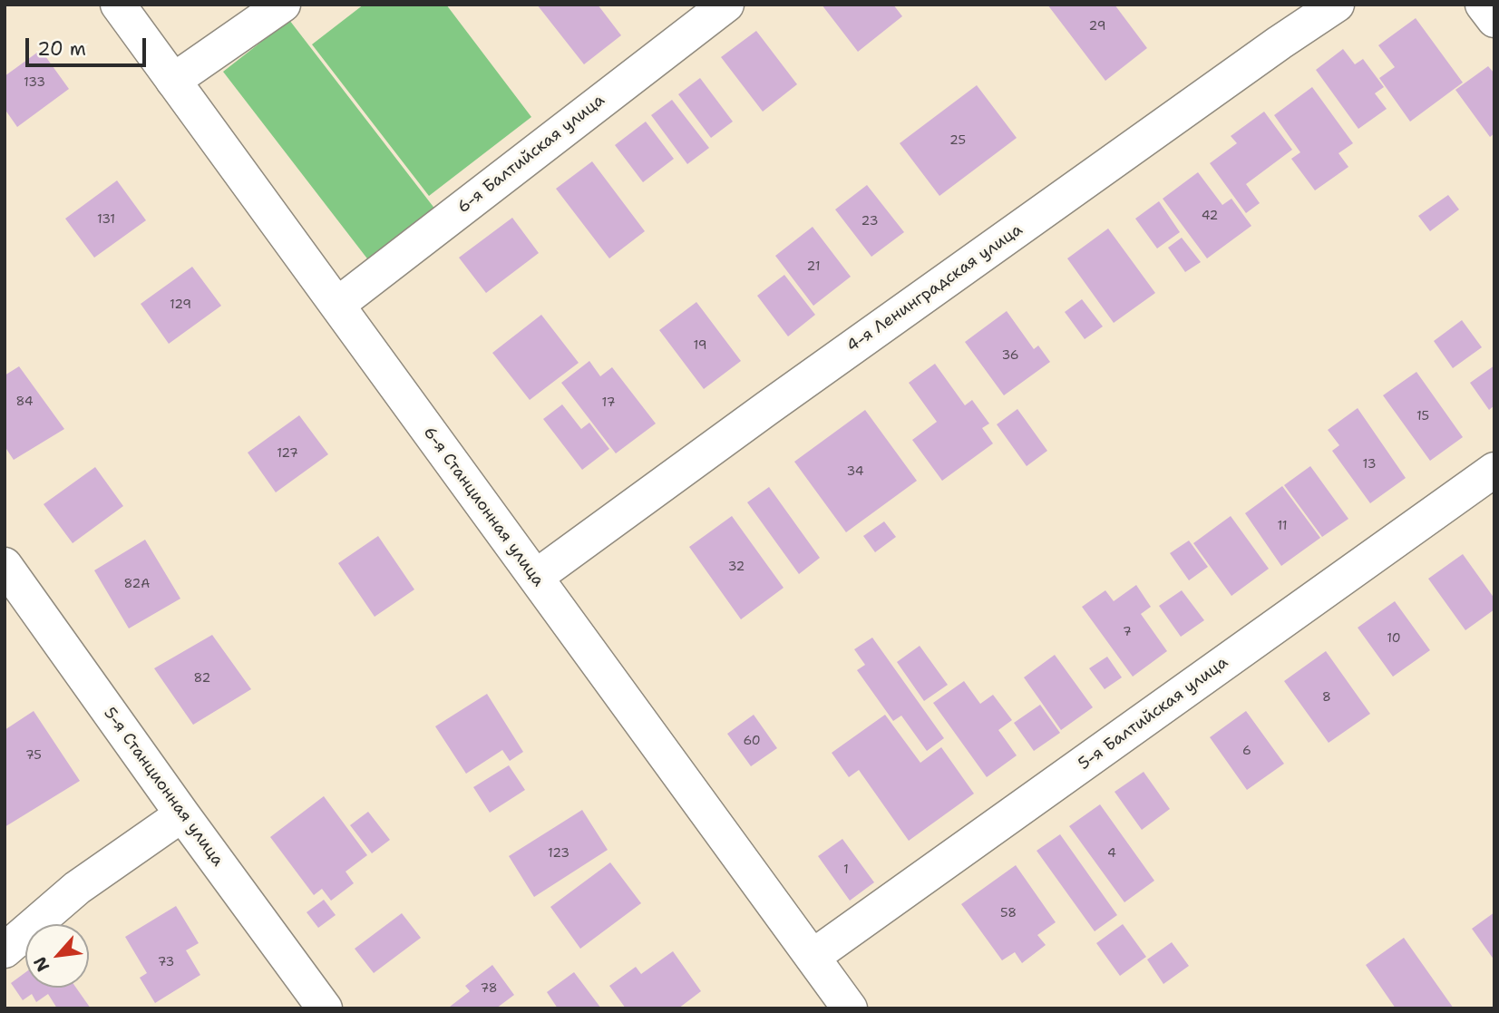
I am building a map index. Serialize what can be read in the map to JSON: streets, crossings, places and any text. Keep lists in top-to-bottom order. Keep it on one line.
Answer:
{"streets":{"street":["6-я Балтийская улица","4-я Ленинградская улица","6-я Станционная улица","5-я Балтийская улица","5-я Станционная улица"]},"crossings":[["6-я Балтийская улица","6-я Станционная улица"],["4-я Ленинградская улица","6-я Станционная улица"],["6-я Станционная улица","5-я Балтийская улица"]],"house_numbers":["29","133","25","42","131","23","21","129","19","36","84","17","15","127","13","34","11","32","82А","7","10","82","8","60","6","75","123","4","1","58","73","78"],"scale_bar":"20 m","north":"bottom left"}
